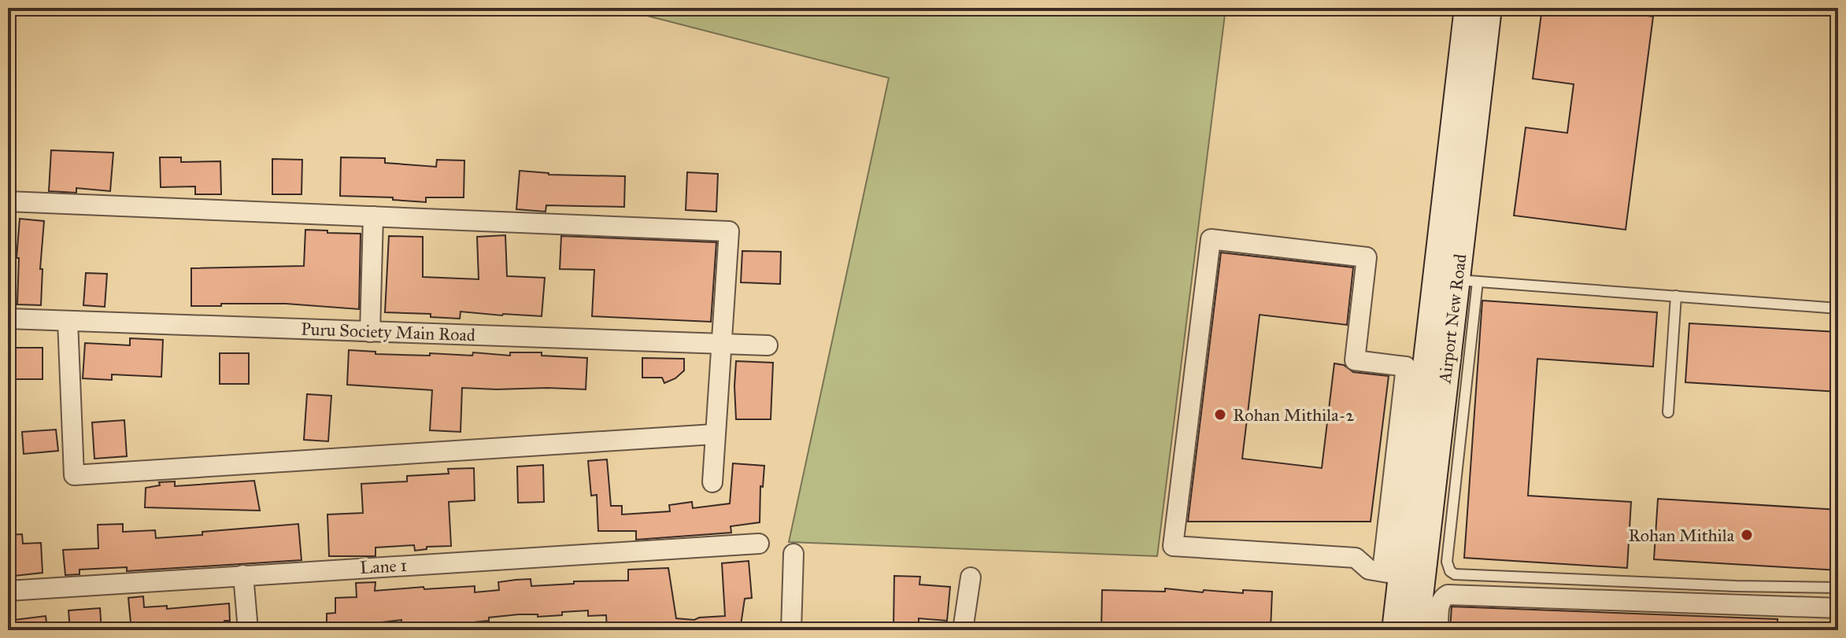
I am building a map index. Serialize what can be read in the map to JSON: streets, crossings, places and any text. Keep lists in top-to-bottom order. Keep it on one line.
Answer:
{"streets":{"main road":["Airport New Road"],"street":["Puru Society Main Road","Lane 1"]},"places":["Rohan Mithila-2","Rohan Mithila"]}
